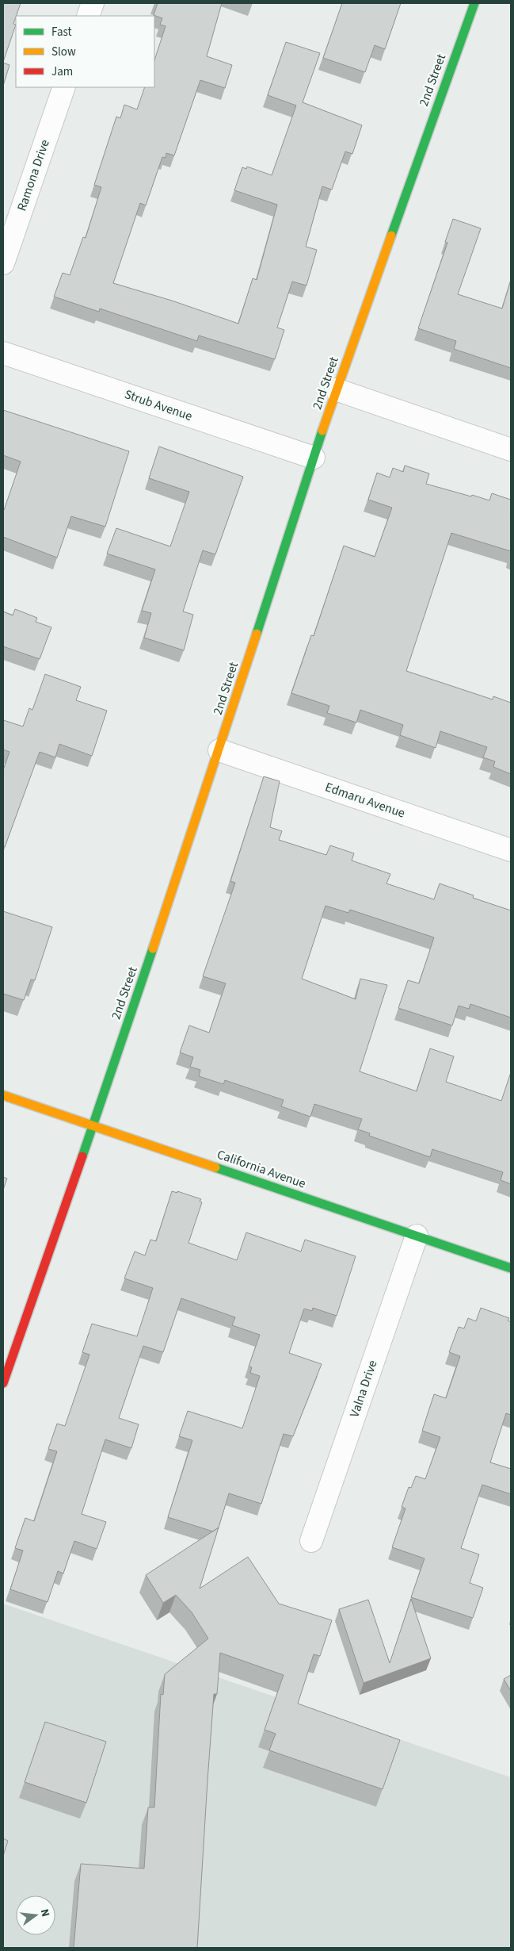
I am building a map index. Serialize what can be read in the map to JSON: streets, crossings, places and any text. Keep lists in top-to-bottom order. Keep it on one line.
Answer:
{"streets":{"street":["2nd Street","Ramona Drive","Strub Avenue","Edmaru Avenue","California Avenue","Valna Drive"]},"crossings":[["2nd Street","Strub Avenue"],["2nd Street","Edmaru Avenue"],["2nd Street","California Avenue"],["California Avenue","Valna Drive"]],"legend":["Fast","Slow","Jam"],"north":"right"}
